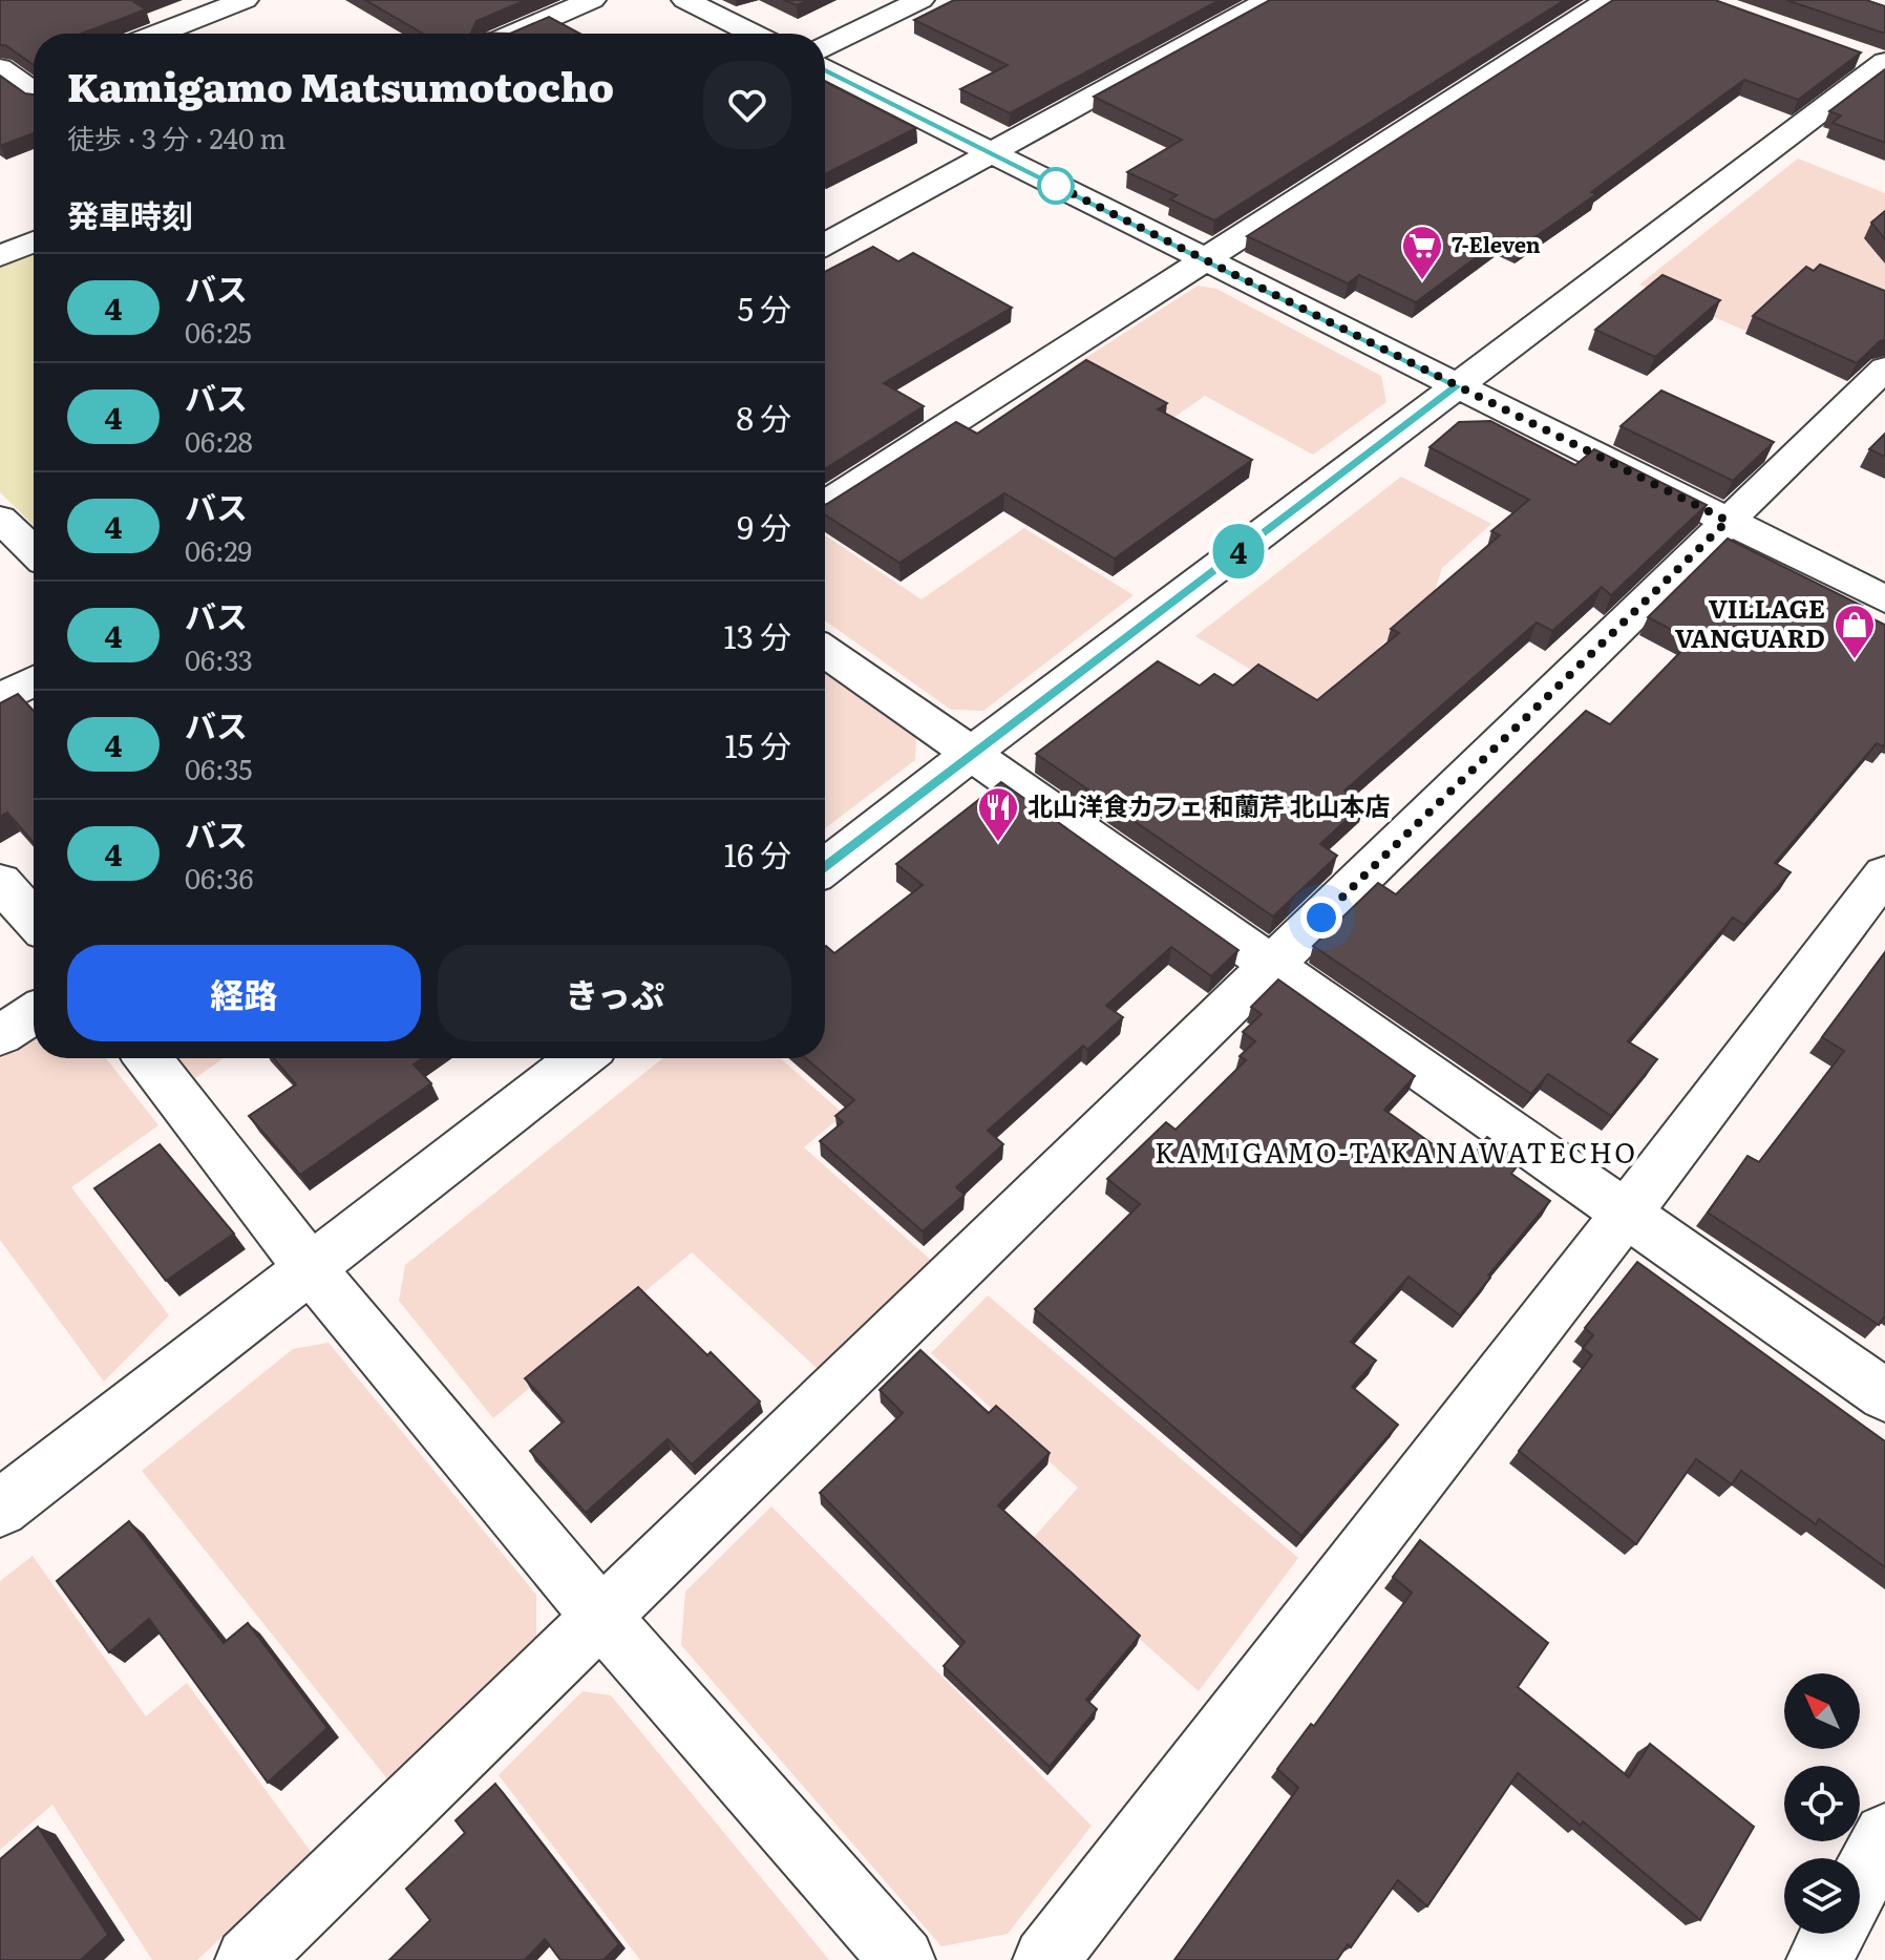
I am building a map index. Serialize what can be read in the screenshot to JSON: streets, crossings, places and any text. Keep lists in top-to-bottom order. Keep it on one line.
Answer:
{"districts":["KAMIGAMO-TAKANAWATECHO"],"places":{"supermarket":["7-Eleven"],"shop":["VILLAGE VANGUARD"],"restaurant":["北山洋食カフェ 和蘭芹 北山本店"]},"lines":["bus line 4"],"north":"top left","page":{"on_map":"4","heading":[["Kamigamo Matsumotocho","徒歩 · 3 分 · 240 m"],"発車時刻"],"list":[{"mark":"4","name":"バス","note":"06:25","value":"5 分"},{"mark":"4","name":"バス","note":"06:28","value":"8 分"},{"mark":"4","name":"バス","note":"06:29","value":"9 分"},{"mark":"4","name":"バス","note":"06:33","value":"13 分"},{"mark":"4","name":"バス","note":"06:35","value":"15 分"},{"mark":"4","name":"バス","note":"06:36","value":"16 分"}],"buttons":["経路","きっぷ"]}}
